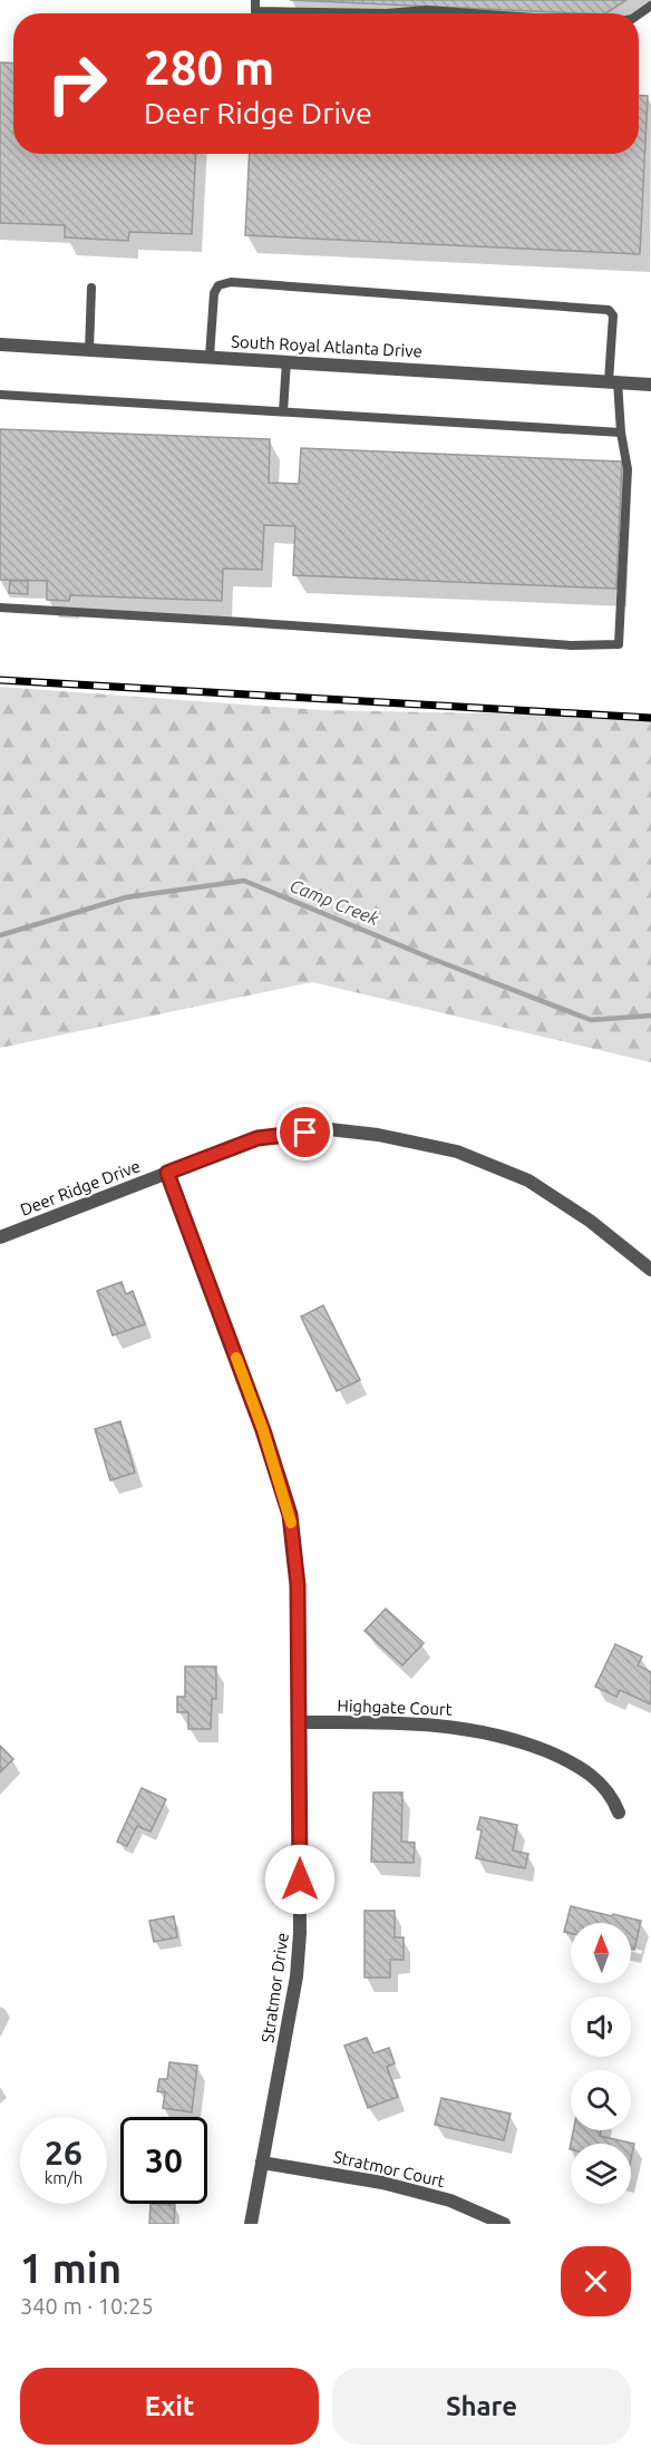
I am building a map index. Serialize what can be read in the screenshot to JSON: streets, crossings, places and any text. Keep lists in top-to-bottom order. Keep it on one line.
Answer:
{"streets":{"street":["South Royal Atlanta Drive","Deer Ridge Drive","Highgate Court","Stratmor Drive","Stratmor Court"]},"crossings":[["Deer Ridge Drive","Stratmor Drive"],["Highgate Court","Stratmor Drive"],["Stratmor Drive","Stratmor Court"]],"water":["Camp Creek"],"north":"top","page":{"turn":["280 m","Deer Ridge Drive"],"speed":"26 km/h","limit":"30","heading":["1 min","340 m · 10:25"],"buttons":["Exit","Share"]}}
